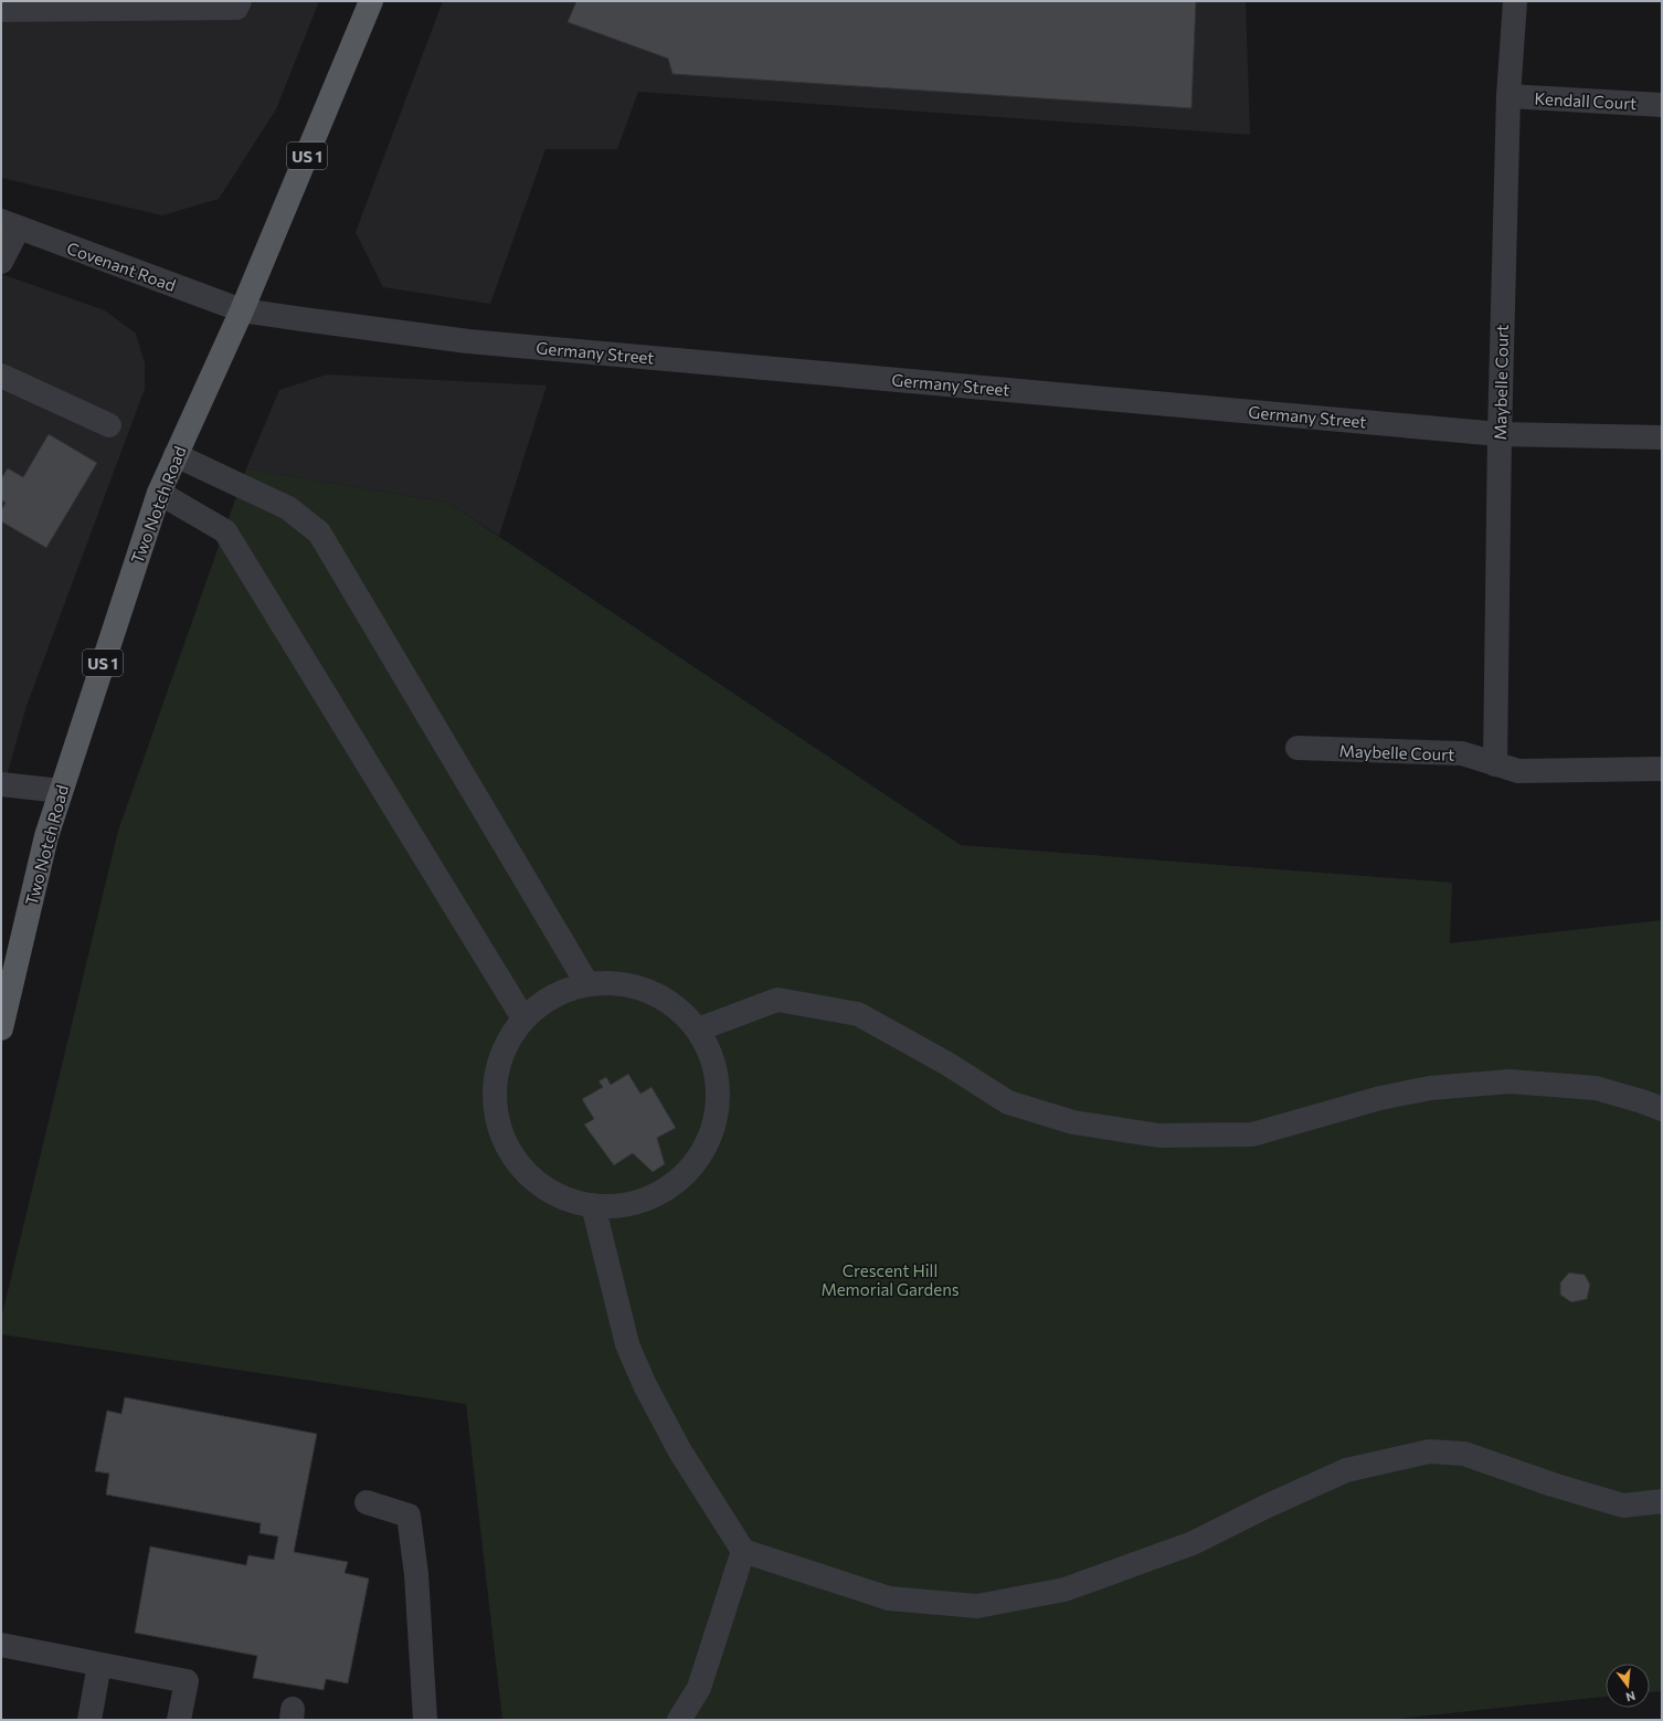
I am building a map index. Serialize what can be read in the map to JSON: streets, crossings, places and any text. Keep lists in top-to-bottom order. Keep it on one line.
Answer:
{"streets":{"main road":["US 1","Two Notch Road"],"street":["Kendall Court","Covenant Road","Germany Street","Maybelle Court"]},"crossings":[["Kendall Court","Maybelle Court"],["Covenant Road","Germany Street"],["Covenant Road","Two Notch Road"],["Germany Street","Maybelle Court"],["Germany Street","Two Notch Road"]],"parks":["Crescent Hill Memorial Gardens"],"north":"bottom"}
